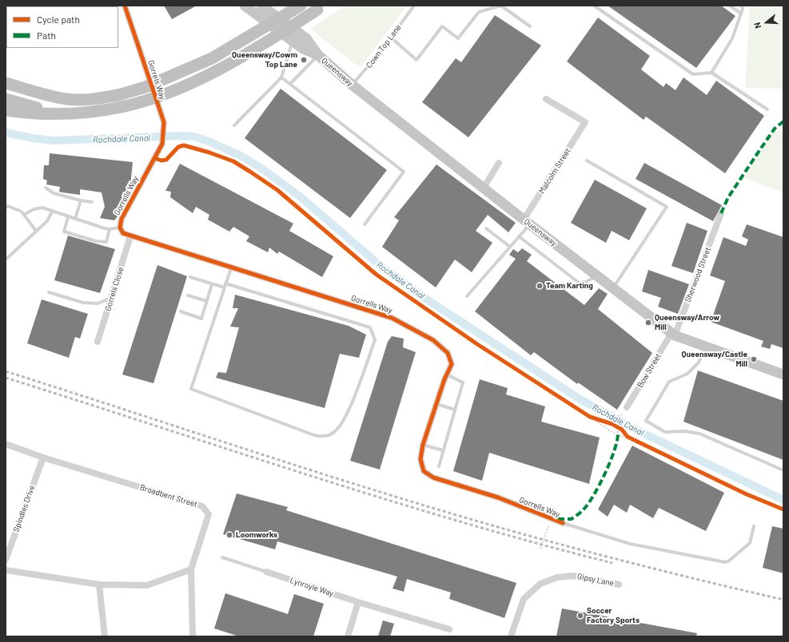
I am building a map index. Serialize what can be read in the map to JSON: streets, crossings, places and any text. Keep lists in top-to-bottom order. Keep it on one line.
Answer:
{"streets":{"main road":["Queensway"],"street":["Gorrels Way","Malcolm Street","Gorrells Way","Sherwood Street","Gorrels Close","Bow Street","Broadbent Street","Spindles Drive","Gipsy Lane","Lynroyle Way"],"lane":["Cown Top Lane"]},"crossings":[["Cown Top Lane","Queensway"],["Queensway","Malcolm Street"],["Queensway","Sherwood Street"],["Queensway","Bow Street"],["Gorrels Way","Gorrells Way"],["Gorrells Way","Gorrels Close"],["Sherwood Street","Bow Street"],["Broadbent Street","Spindles Drive"]],"water":["Rochdale Canal"],"places":["Queensway/Cowm Top Lane","Team Karting","Queensway/Arrow Mill","Queensway/Castle Mill","Loomworks","Soccer Factory Sports"],"legend":["Cycle path","Path"],"north":"left"}
